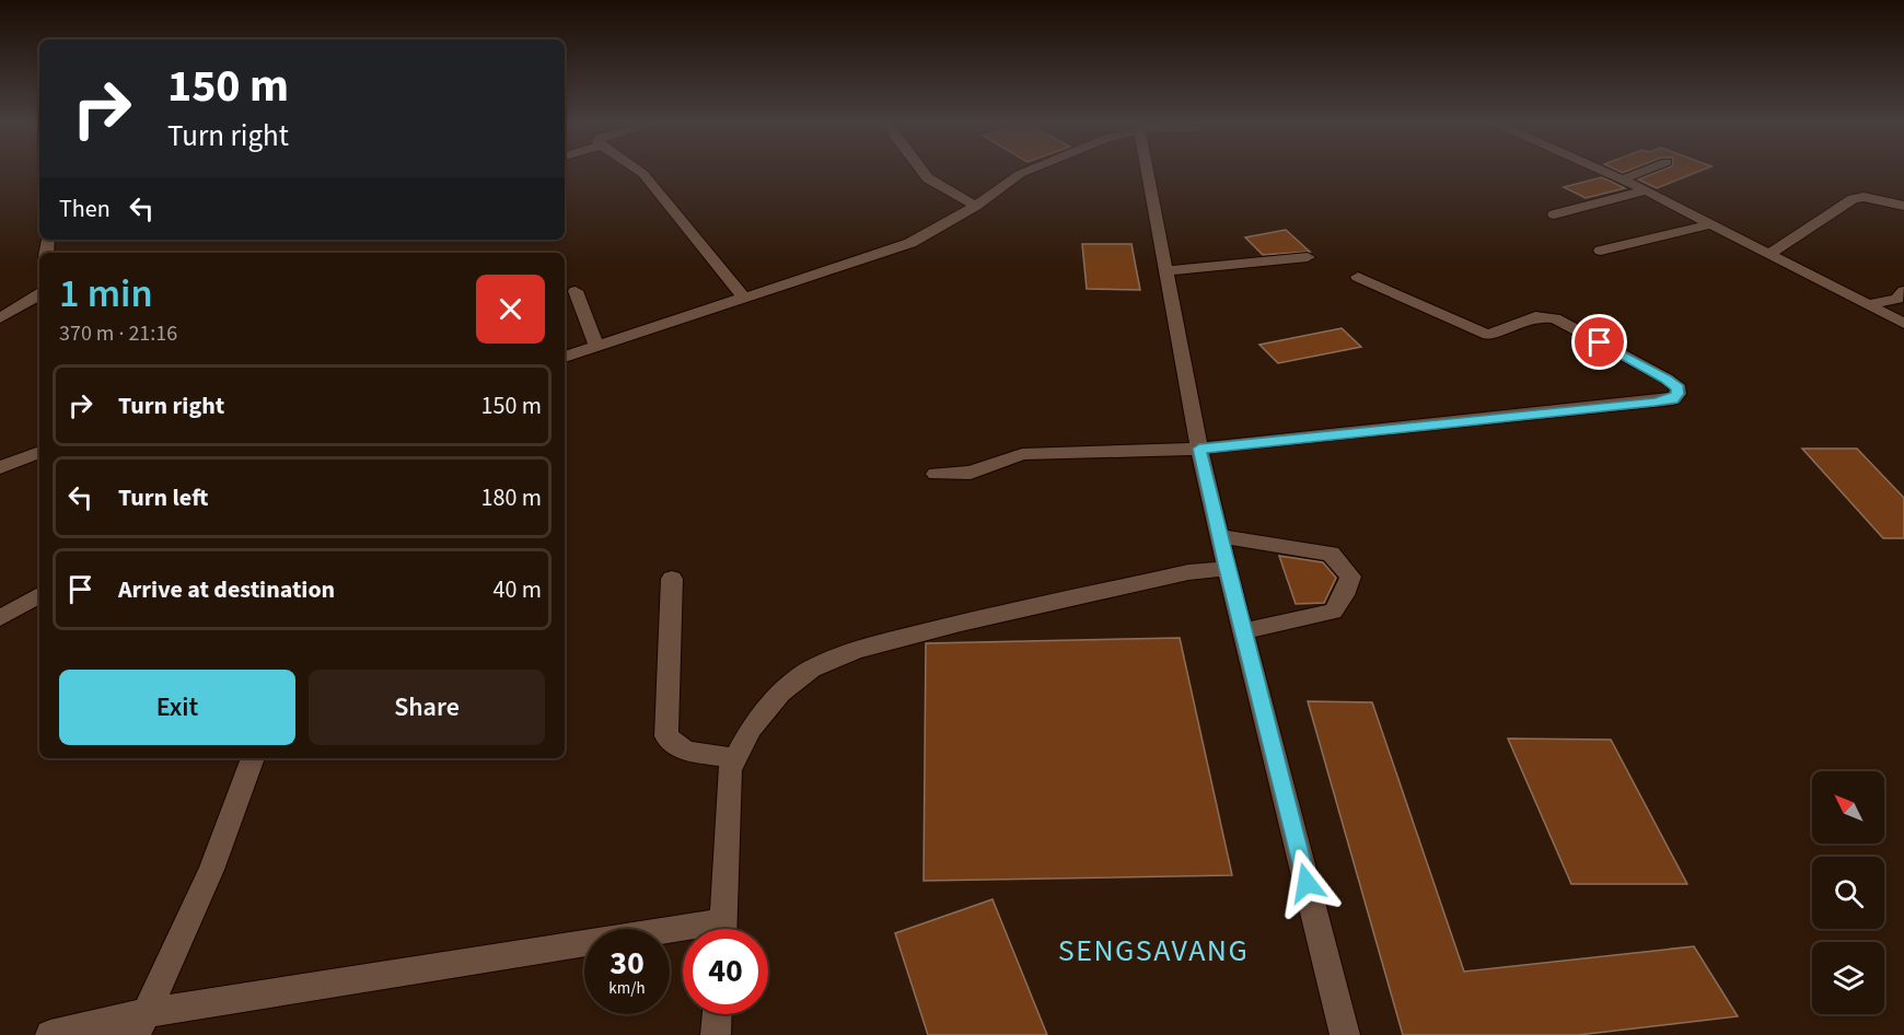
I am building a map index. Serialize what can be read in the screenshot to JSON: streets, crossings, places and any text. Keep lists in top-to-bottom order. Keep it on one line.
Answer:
{"districts":["SENGSAVANG"],"north":"top left","page":{"turn":["150 m","Turn right"],"then":"Then","heading":["1 min","370 m · 21:16"],"list":[{"name":"Turn right","value":"150 m"},{"name":"Turn left","value":"180 m"},{"name":"Arrive at destination","value":"40 m"}],"buttons":["Exit","Share"],"speed":"30 km/h","limit":"40"}}
